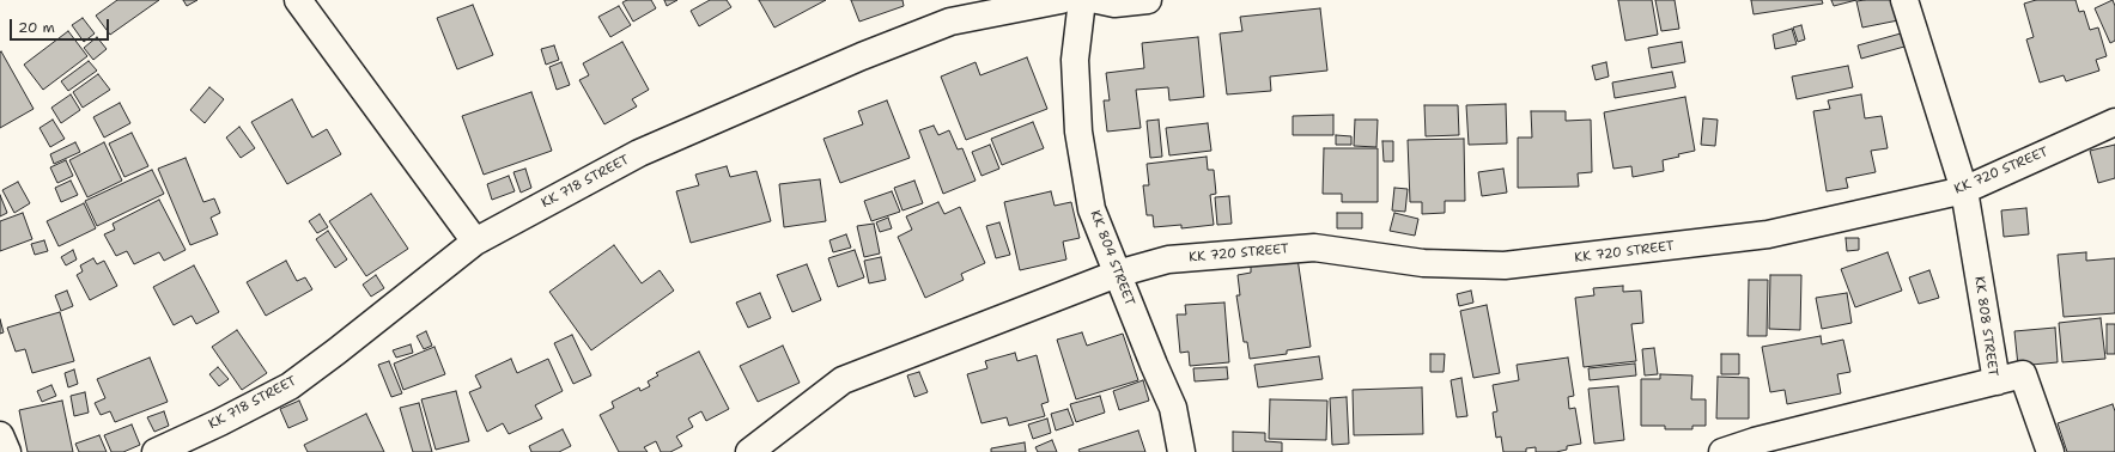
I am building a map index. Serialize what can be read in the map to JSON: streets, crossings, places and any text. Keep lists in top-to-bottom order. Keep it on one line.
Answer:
{"streets":{"street":["KK 720 STREET","KK 718 STREET","KK 804 STREET","KK 808 STREET"]},"crossings":[["KK 720 STREET","KK 804 STREET"],["KK 720 STREET","KK 808 STREET"]],"scale_bar":"20 m"}
